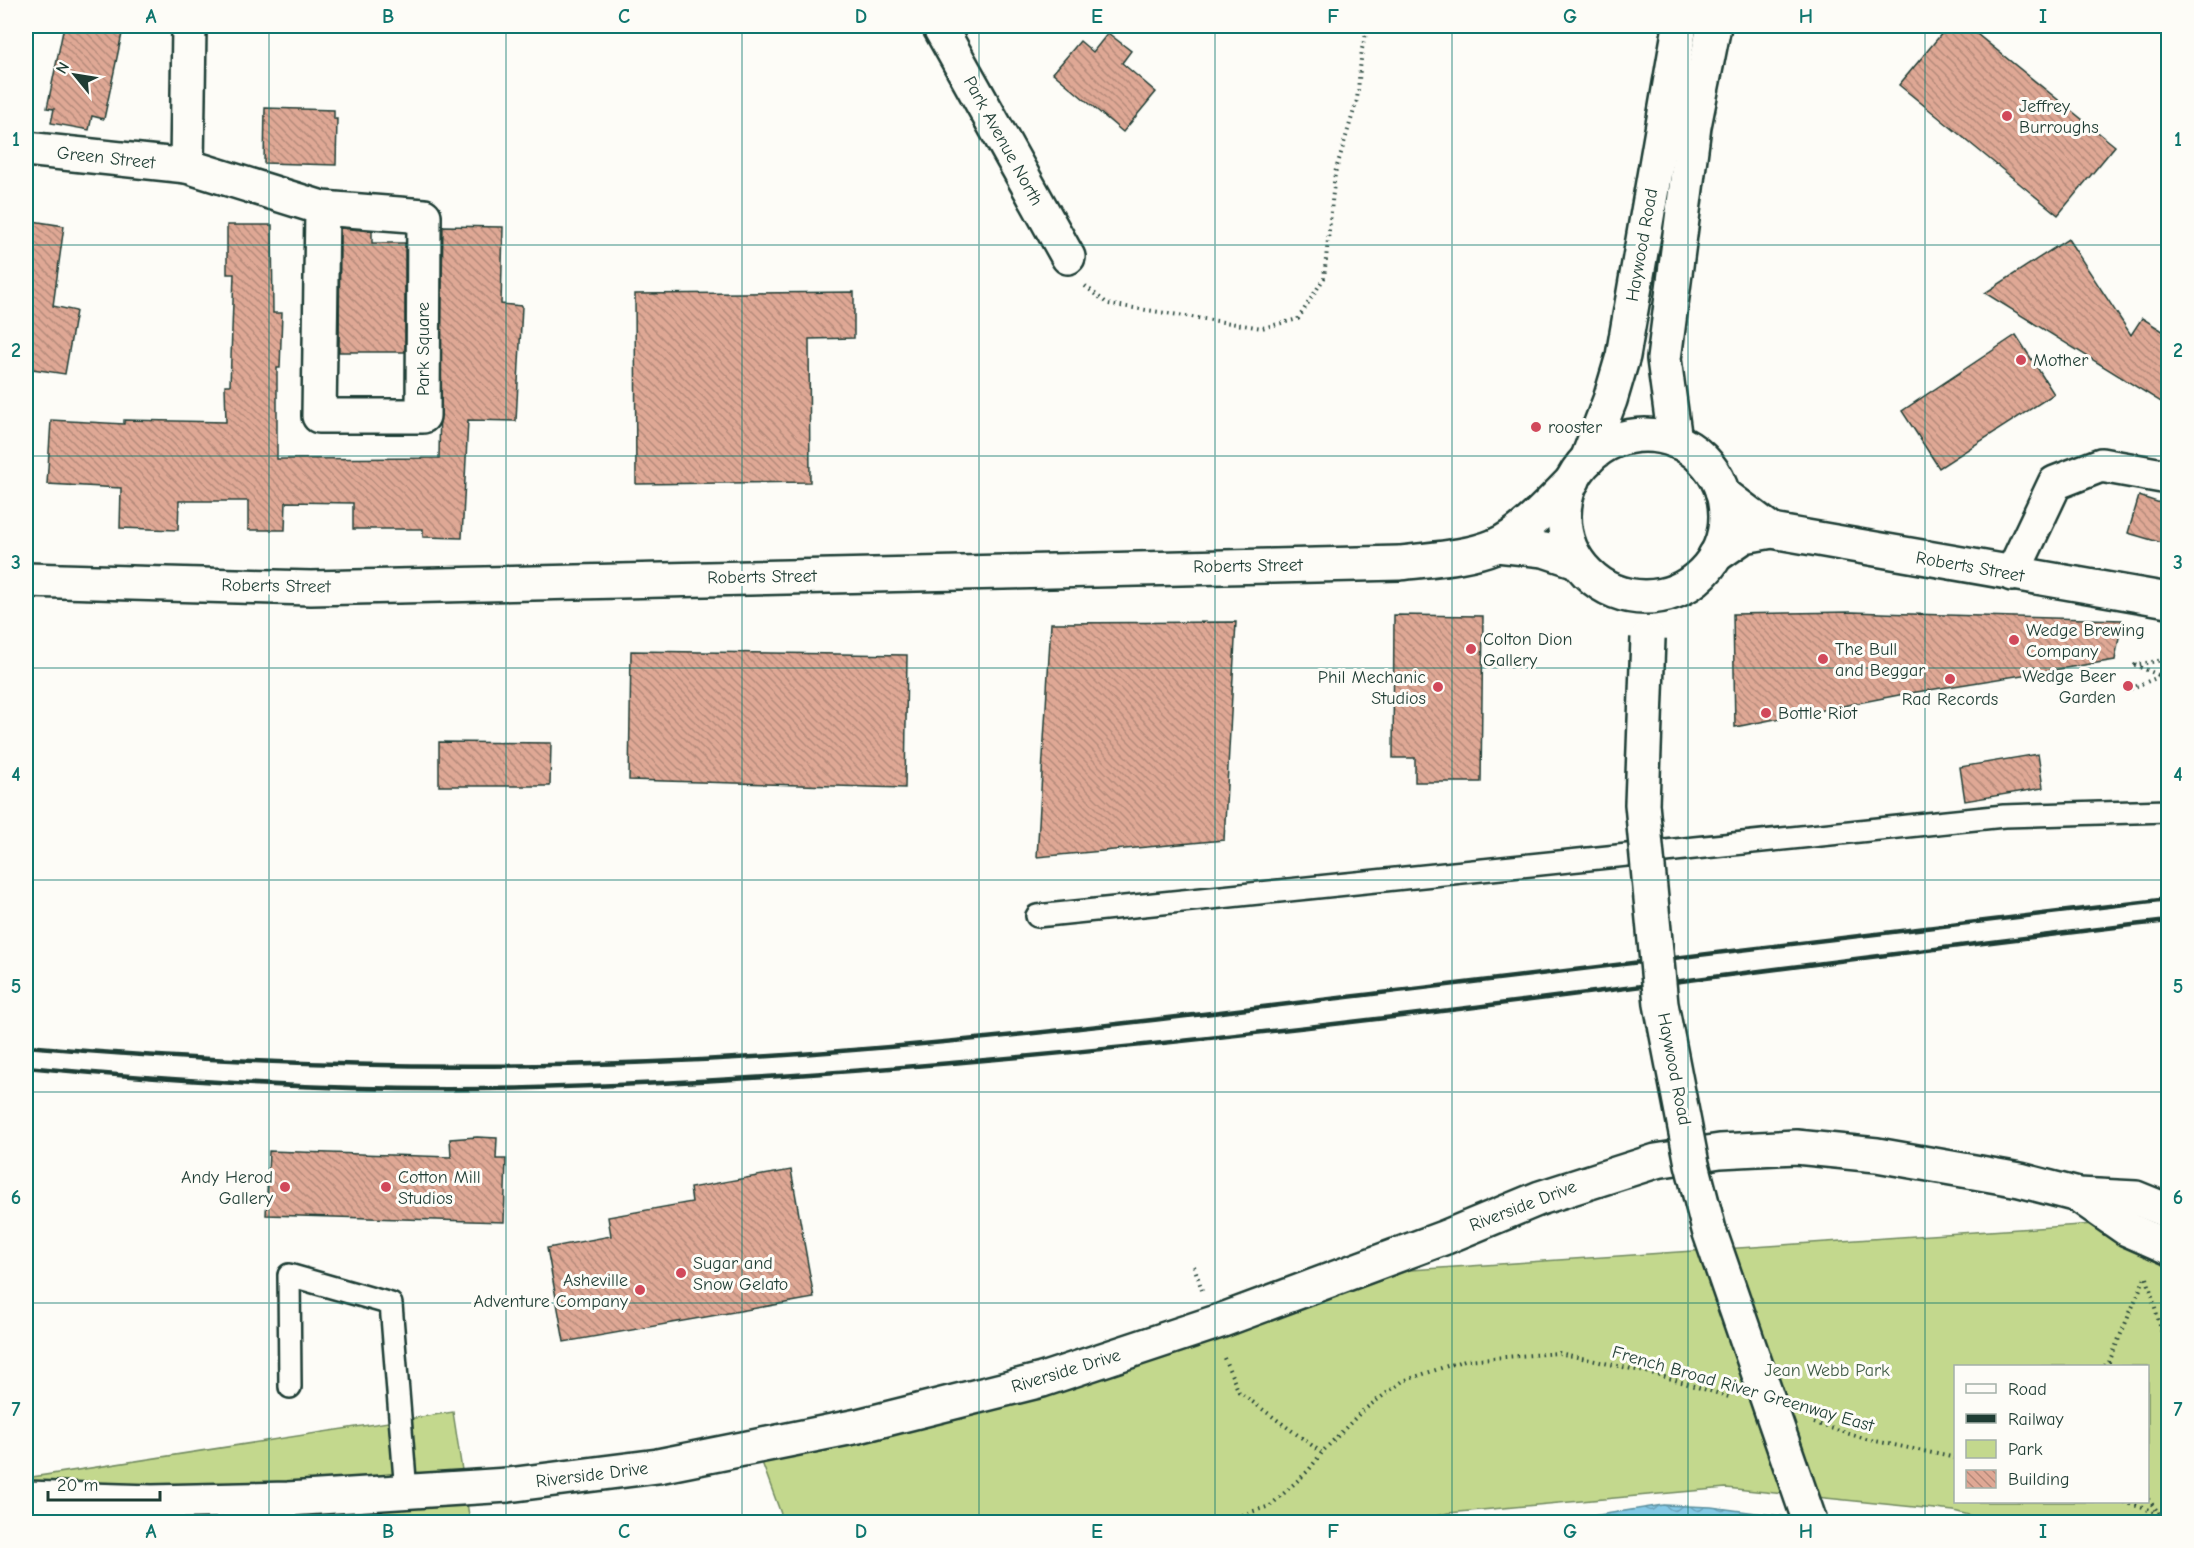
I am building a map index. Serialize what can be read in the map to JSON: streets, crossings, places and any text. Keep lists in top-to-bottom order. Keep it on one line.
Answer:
{"streets":{"main road":["Park Avenue North","Green Street","Haywood Road","Park Square","Roberts Street","Riverside Drive"],"path":["French Broad River Greenway East"]},"crossings":[["Green Street","Park Square"],["Haywood Road","Roberts Street"]],"parks":["Jean Webb Park"],"places":["Jeffrey Burroughs","Mother","rooster","Wedge Brewing Company","Colton Dion Gallery","The Bull and Beggar","Rad Records","Wedge Beer Garden","Phil Mechanic Studios","Bottle Riot","Andy Herod Gallery","Cotton Mill Studios","Sugar and Snow Gelato","Asheville Adventure Company"],"legend":["Road","Railway","Park","Building"],"scale_bar":"20 m","north":"top left","grid":{"columns":["A","B","C","D","E","F","G","H","I"],"rows":["1","2","3","4","5","6","7"]}}
